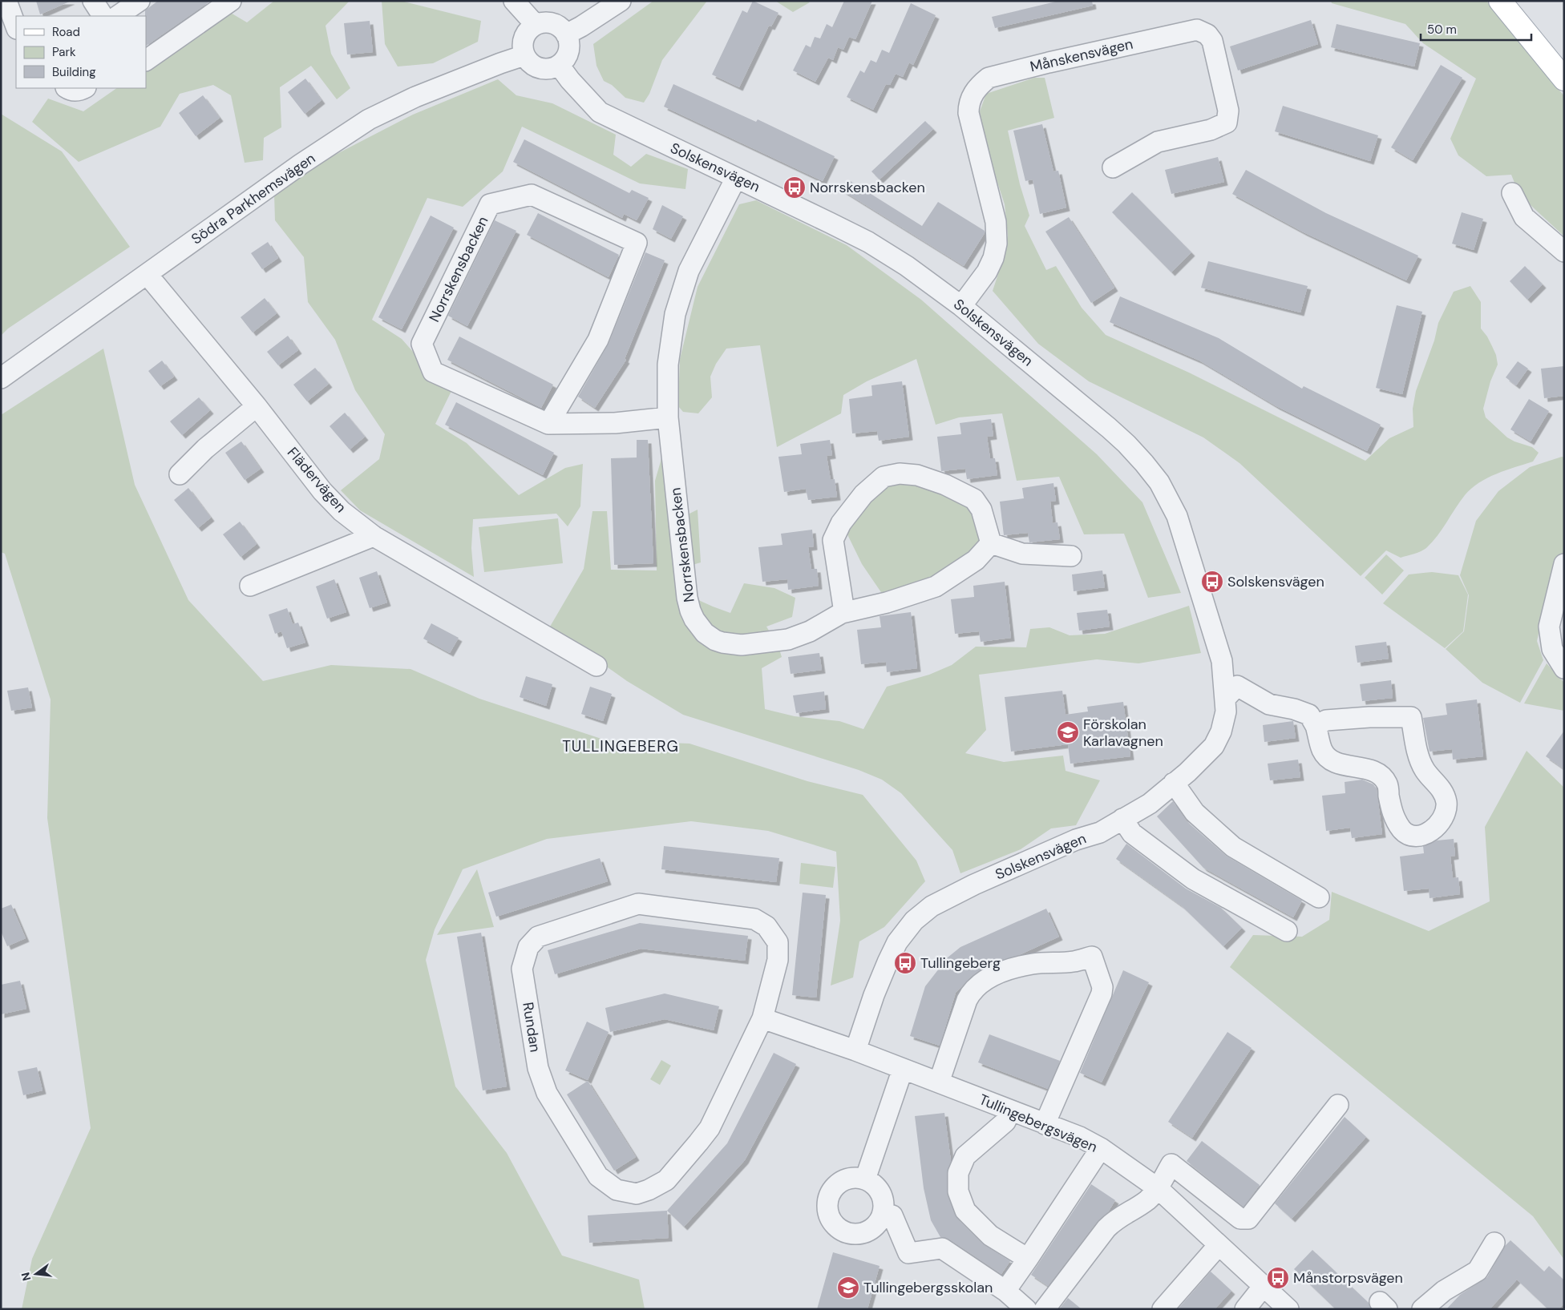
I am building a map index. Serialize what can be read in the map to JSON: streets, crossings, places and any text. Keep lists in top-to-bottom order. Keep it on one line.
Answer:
{"streets":{"street":["Månskensvägen","Solskensvägen","Södra Parkhemsvägen","Norrskensbacken","Flädervägen","Rundan","Tullingebergsvägen"]},"crossings":[["Månskensvägen","Solskensvägen"],["Solskensvägen","Södra Parkhemsvägen"],["Solskensvägen","Norrskensbacken"],["Solskensvägen","Tullingebergsvägen"],["Södra Parkhemsvägen","Flädervägen"],["Rundan","Tullingebergsvägen"]],"districts":["TULLINGEBERG"],"places":{"bus stop":["Norrskensbacken","Solskensvägen","Tullingeberg","Månstorpsvägen"],"school or university":["Förskolan Karlavagnen","Tullingebergsskolan"]},"legend":["Road","Park","Building"],"scale_bar":"50 m","north":"left"}
